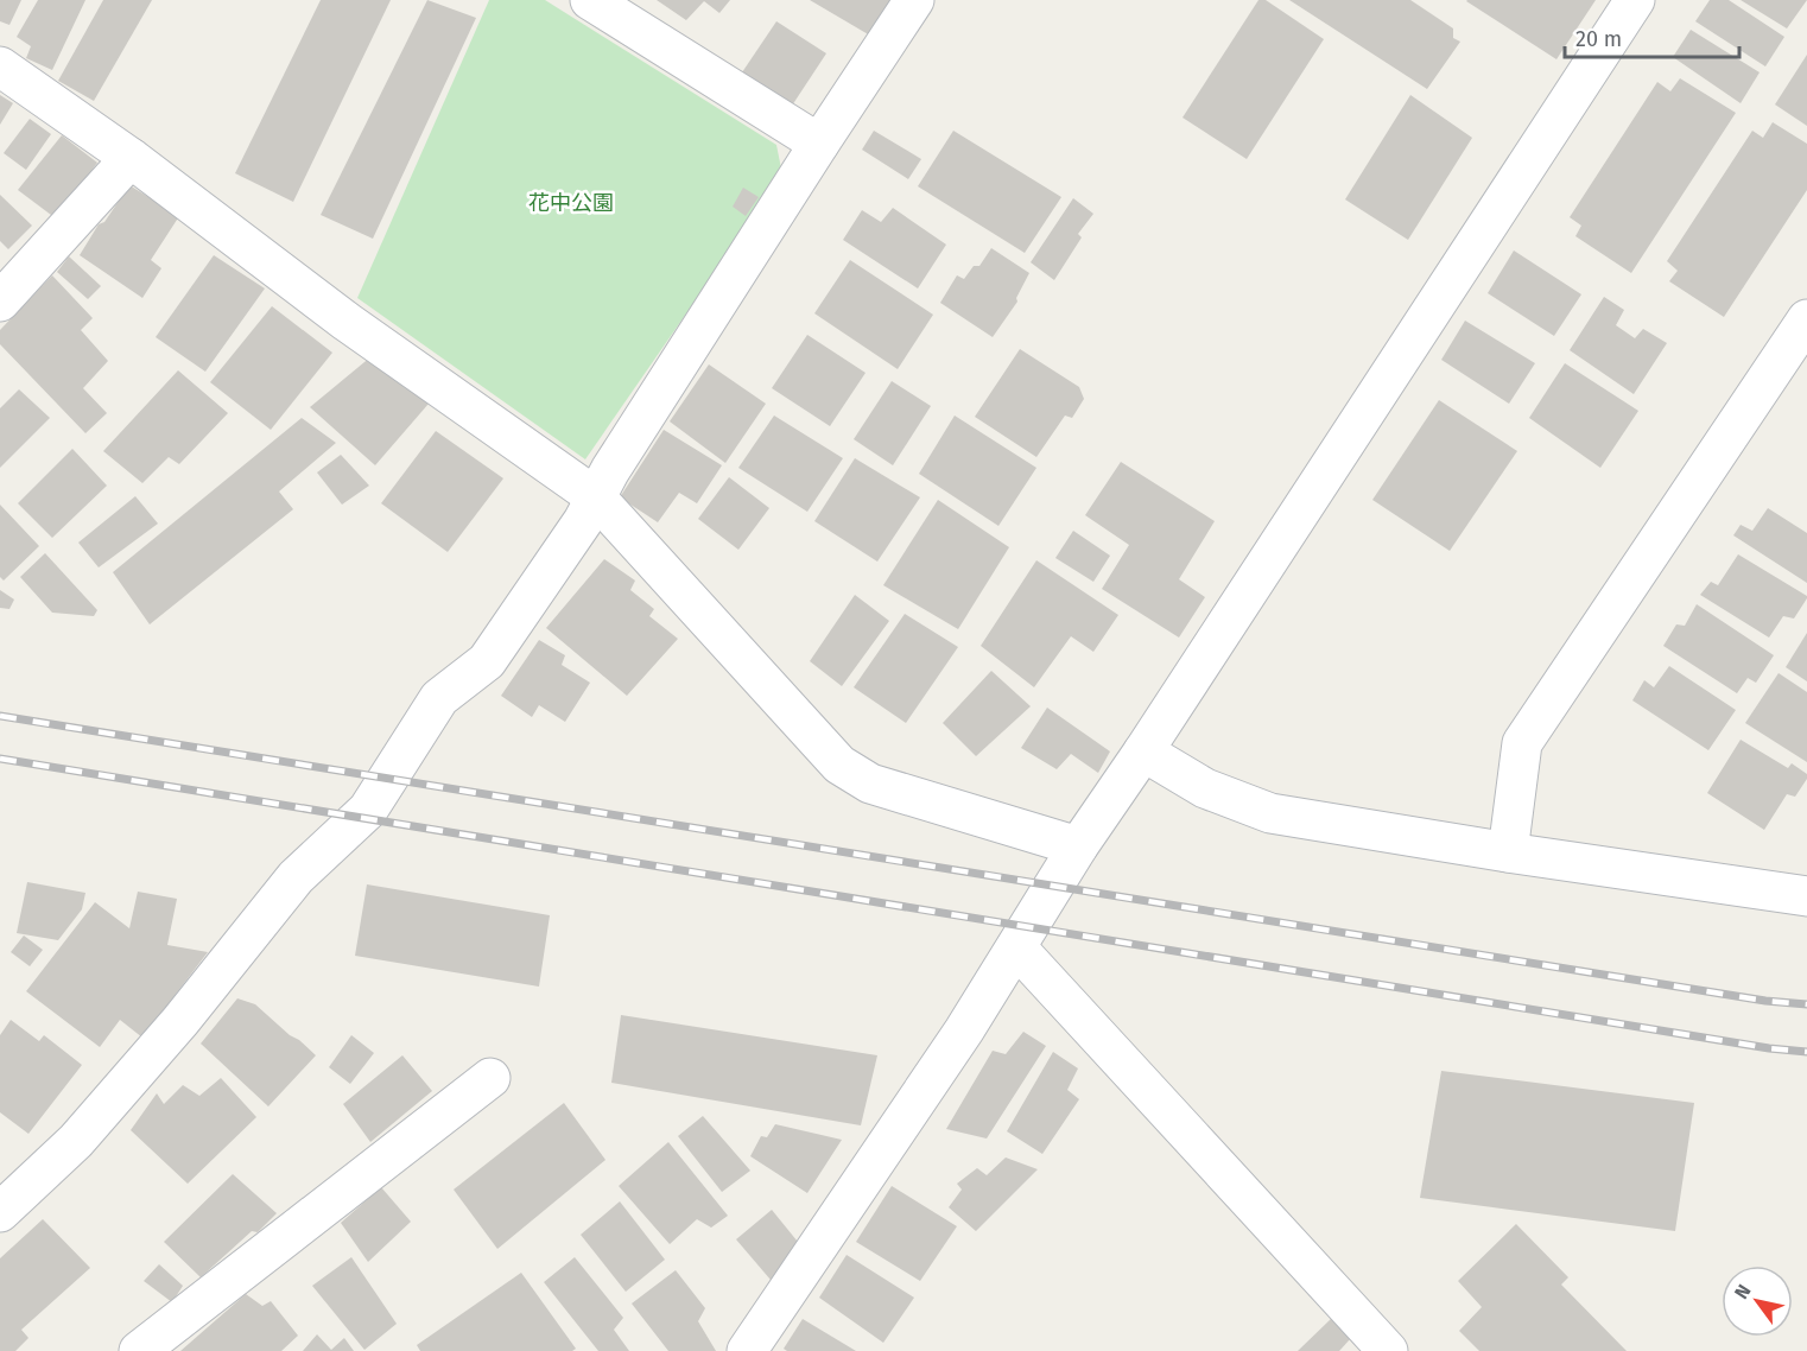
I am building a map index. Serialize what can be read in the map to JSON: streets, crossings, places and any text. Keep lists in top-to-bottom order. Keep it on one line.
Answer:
{"parks":["花中公園"],"scale_bar":"20 m","north":"top left"}
